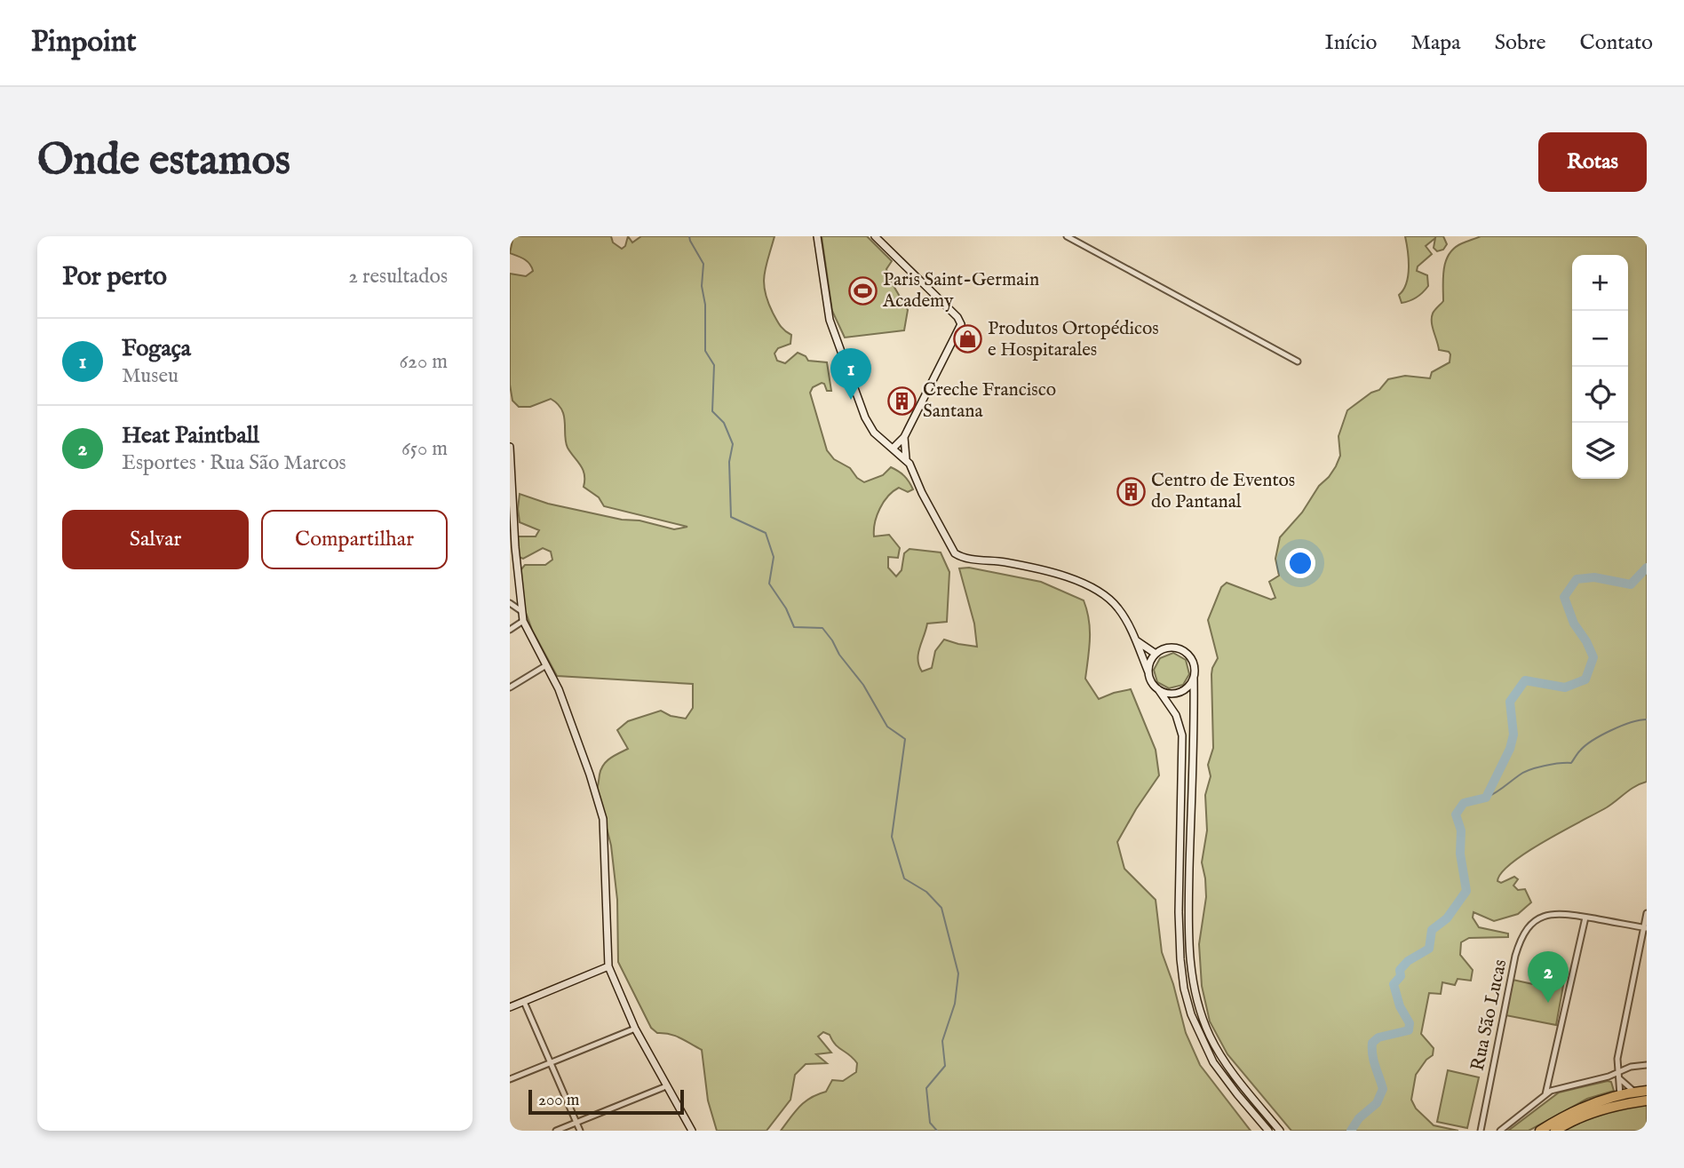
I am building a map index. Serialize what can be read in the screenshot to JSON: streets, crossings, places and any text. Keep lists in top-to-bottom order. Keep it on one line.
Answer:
{"streets":{"street":["Rua São Lucas"]},"places":{"sports":["Paris Saint-Germain Academy"],"shop":["Produtos Ortopédicos e Hospitarales"],"building":["Creche Francisco Santana","Centro de Eventos do Pantanal"]},"scale_bar":"200 m","page":{"header":"Pinpoint","nav":["Início","Mapa","Sobre","Contato"],"buttons":["Rotas",["Salvar","Compartilhar"]],"title":"Onde estamos","heading":["Por perto","2 resultados"],"map_buttons":["+","−"],"list":[{"mark":"1","name":"Fogaça","note":"Museu","value":"620 m"},{"mark":"2","name":"Heat Paintball","note":"Esportes · Rua São Marcos","value":"650 m"}],"pins":["1","2"],"scale":"200 m"}}
